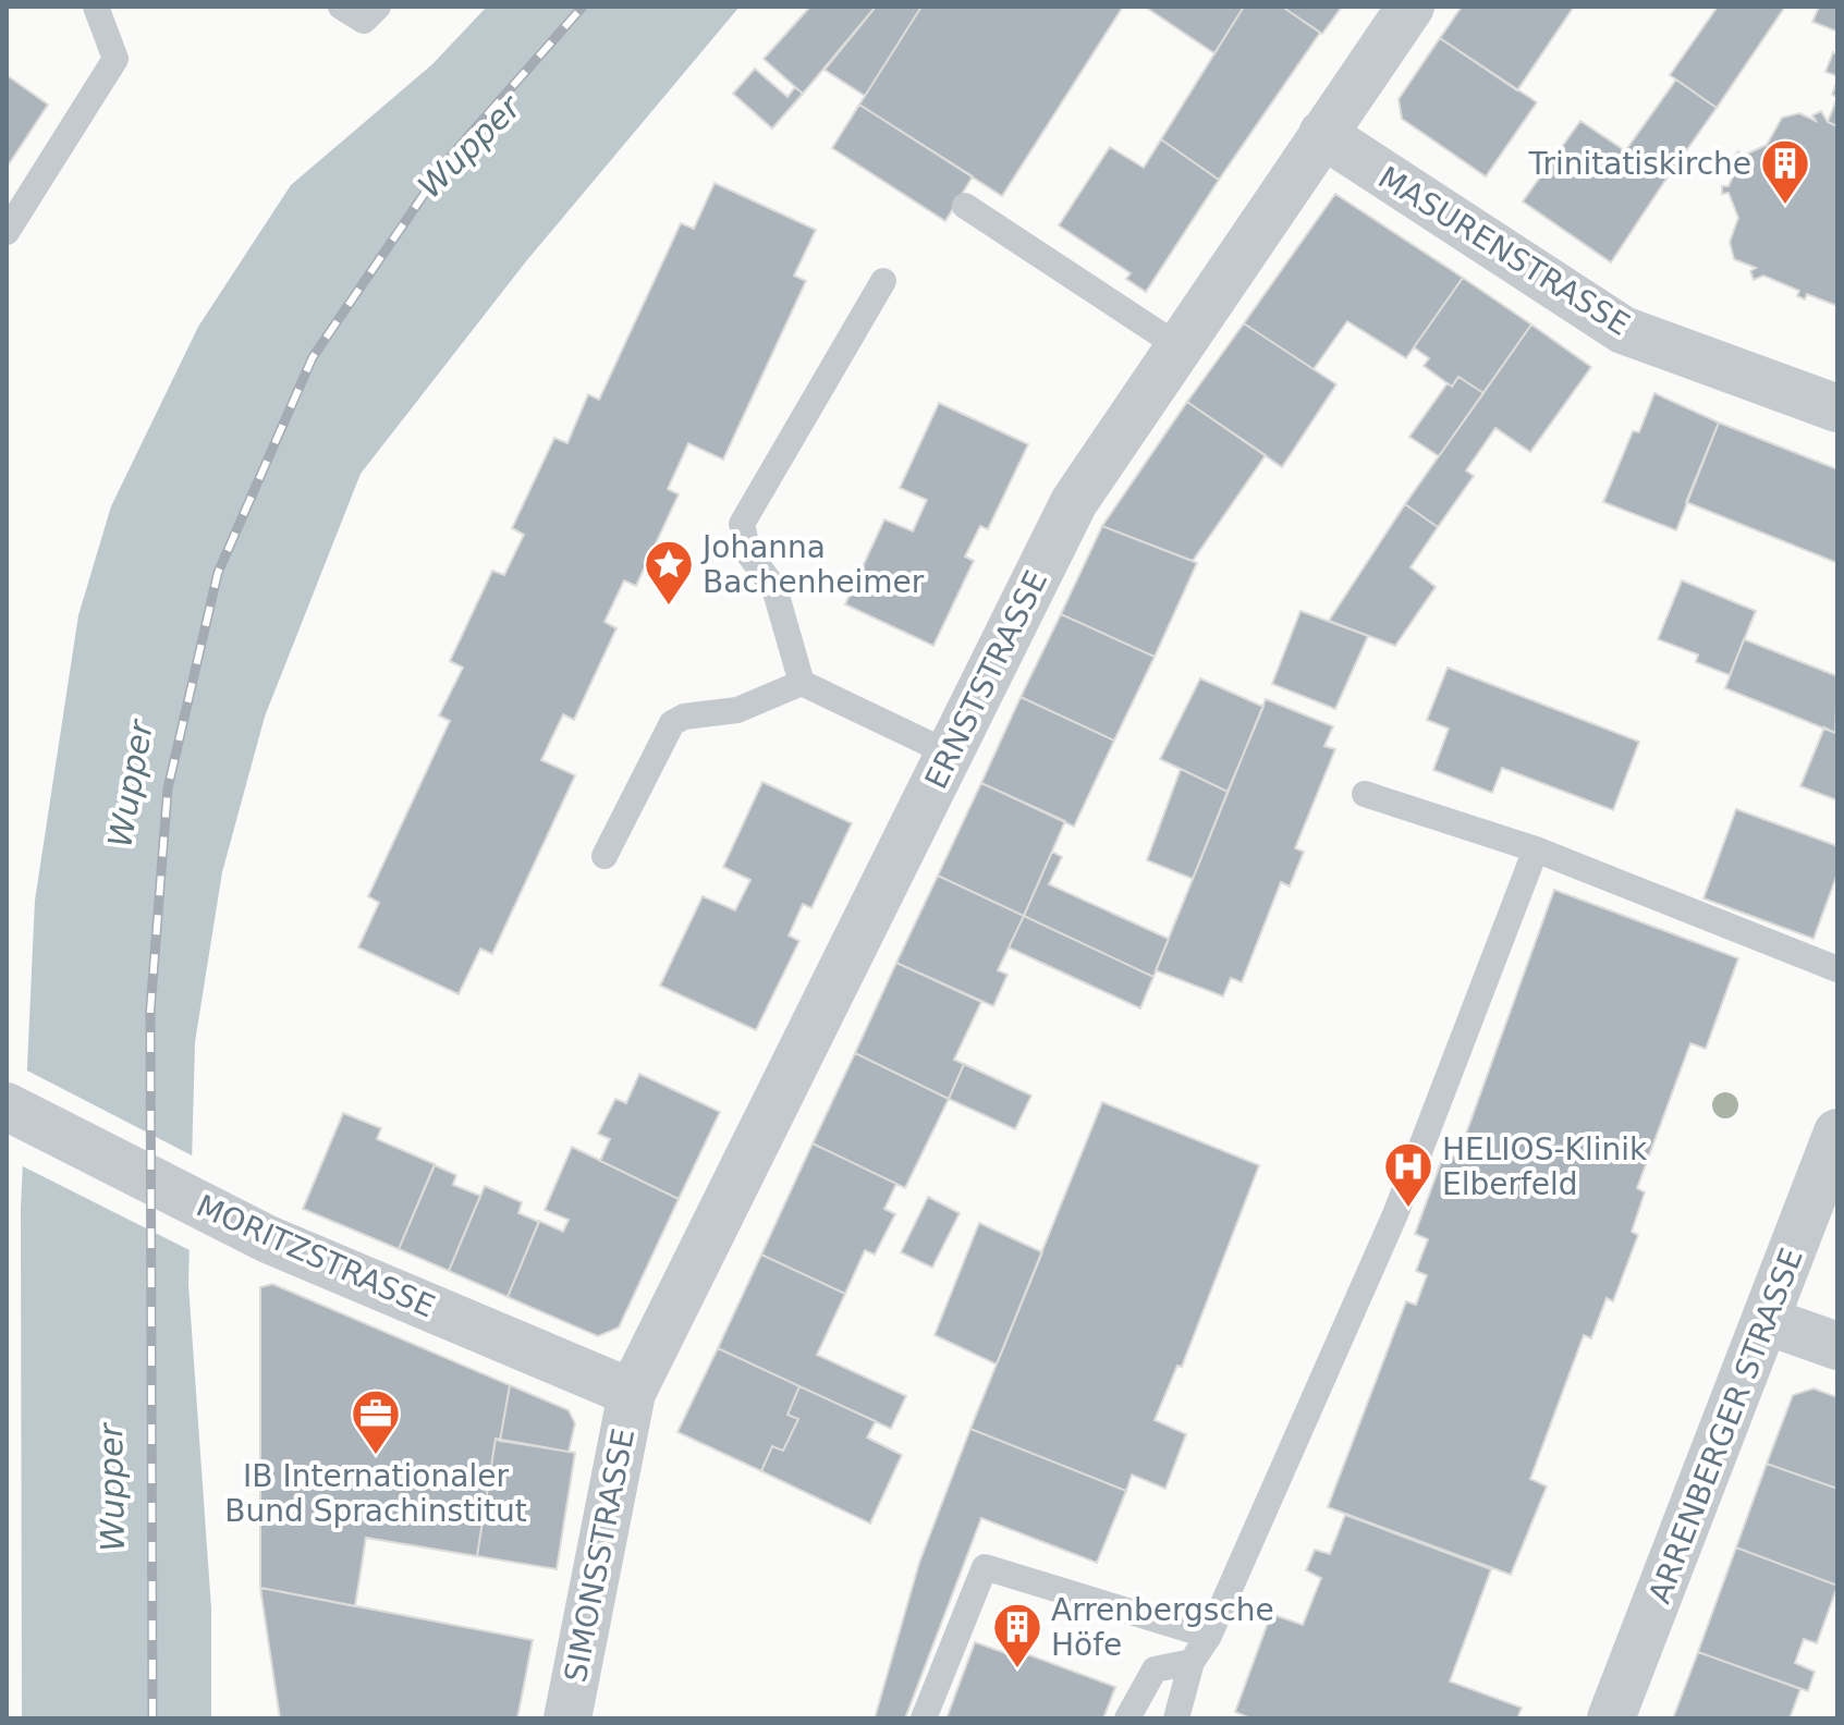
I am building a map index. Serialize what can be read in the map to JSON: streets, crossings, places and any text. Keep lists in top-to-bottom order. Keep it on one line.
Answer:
{"streets":{"street":["MASURENSTRASSE","ERNSTSTRASSE","MORITZSTRASSE","ARRENBERGER STRASSE","SIMONSSTRASSE"]},"crossings":[["MASURENSTRASSE","ERNSTSTRASSE"],["ERNSTSTRASSE","MORITZSTRASSE"],["ERNSTSTRASSE","SIMONSSTRASSE"],["MORITZSTRASSE","SIMONSSTRASSE"]],"water":["Wupper"],"places":{"building":["Trinitatiskirche","Arrenbergsche Höfe"],"place":["Johanna Bachenheimer"],"hospital":["HELIOS-Klinik Elberfeld"],"office":["IB Internationaler Bund Sprachinstitut"]}}
